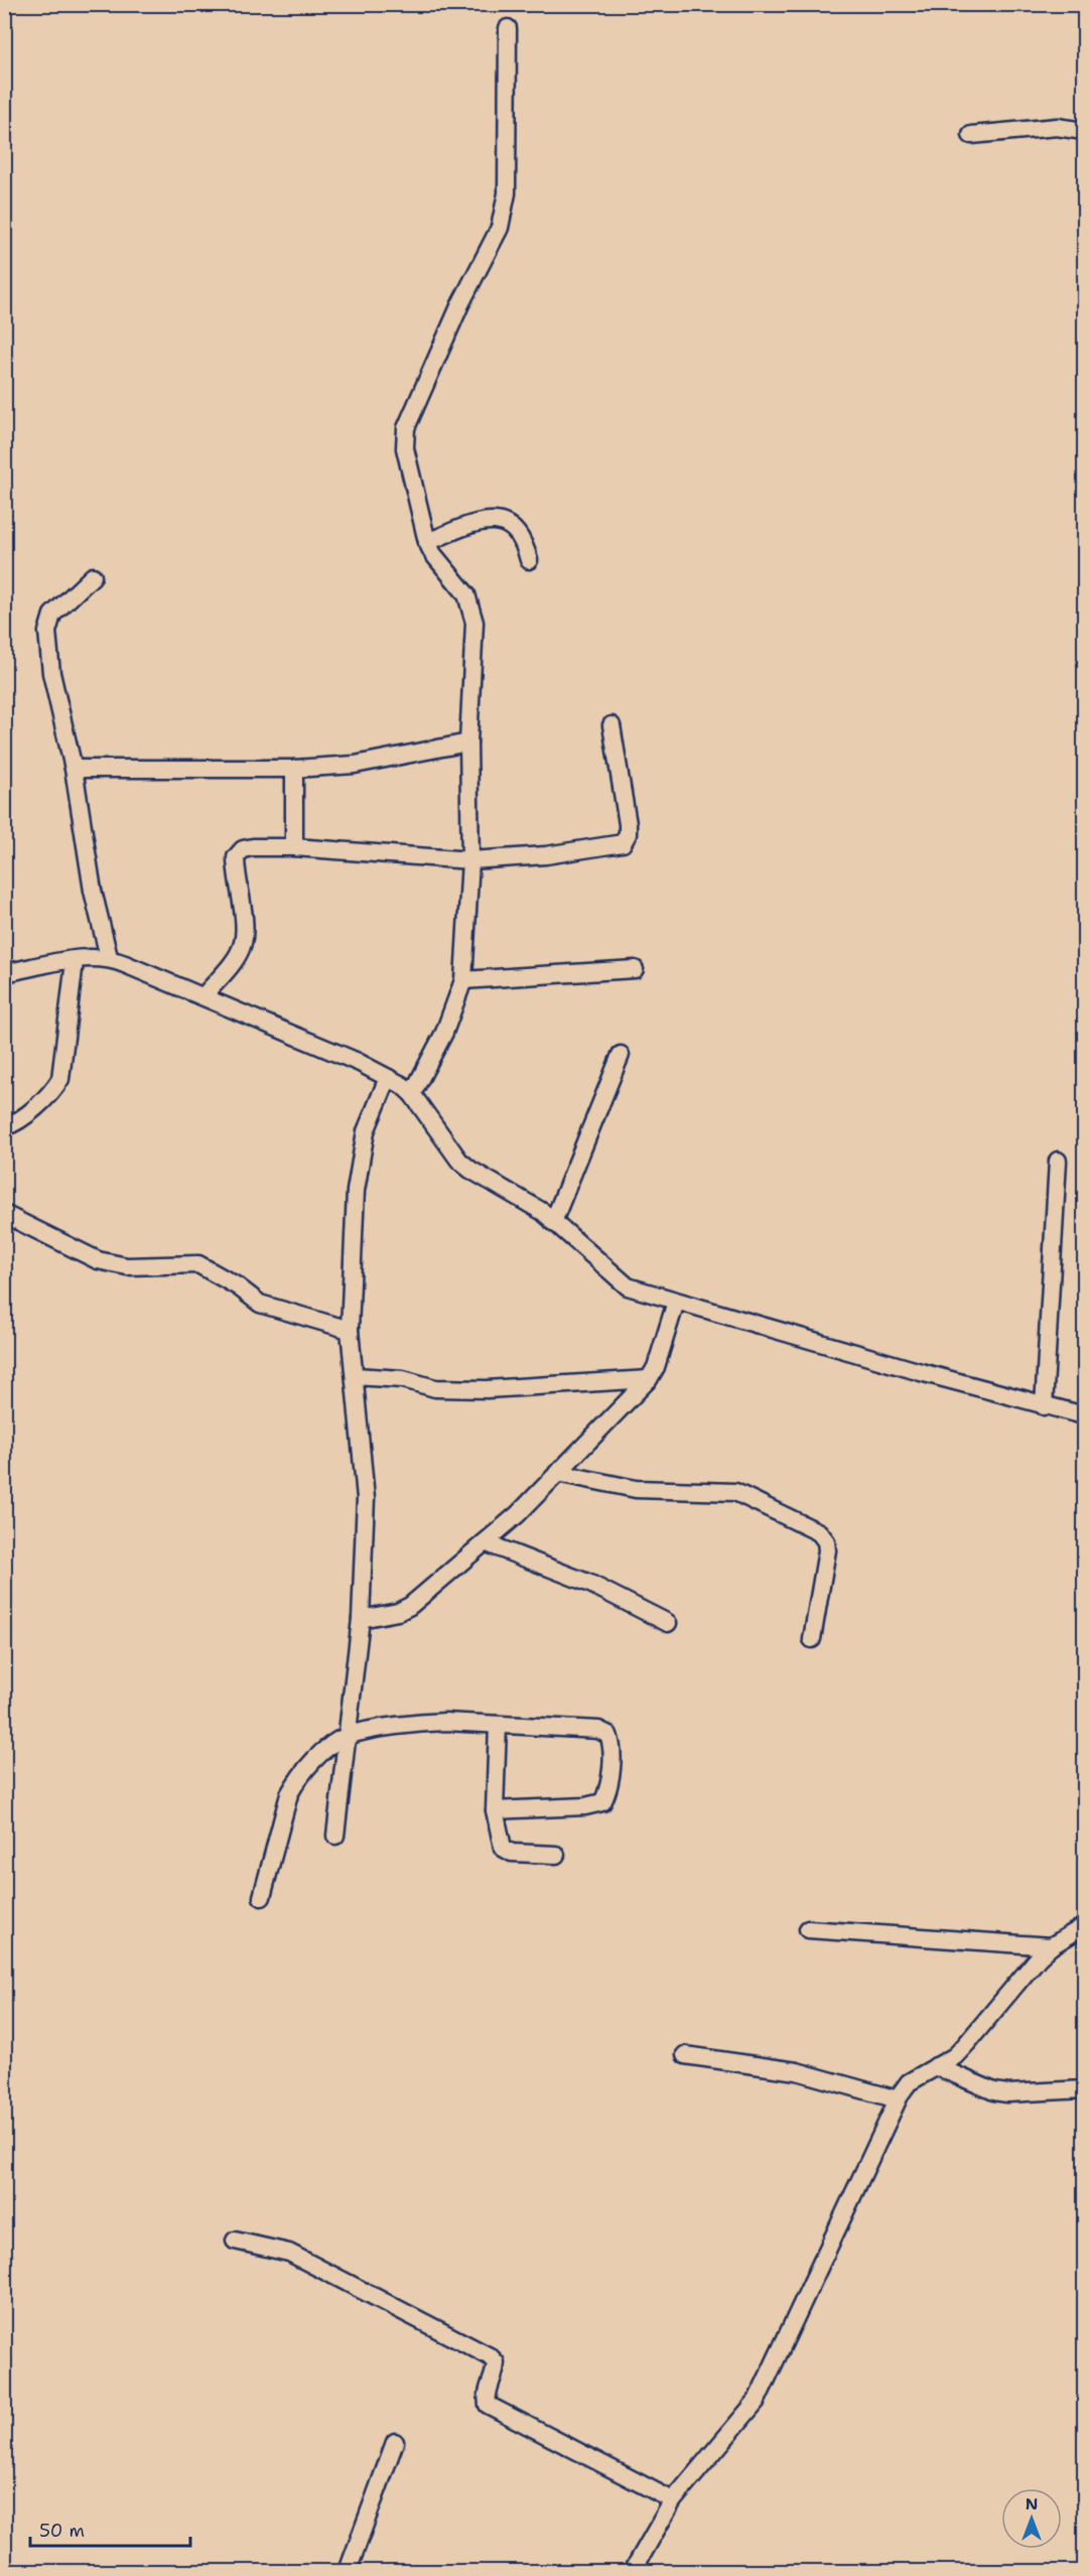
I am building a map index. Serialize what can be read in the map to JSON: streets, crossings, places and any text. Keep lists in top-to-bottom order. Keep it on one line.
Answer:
{"scale_bar":"50 m","north":"top"}
